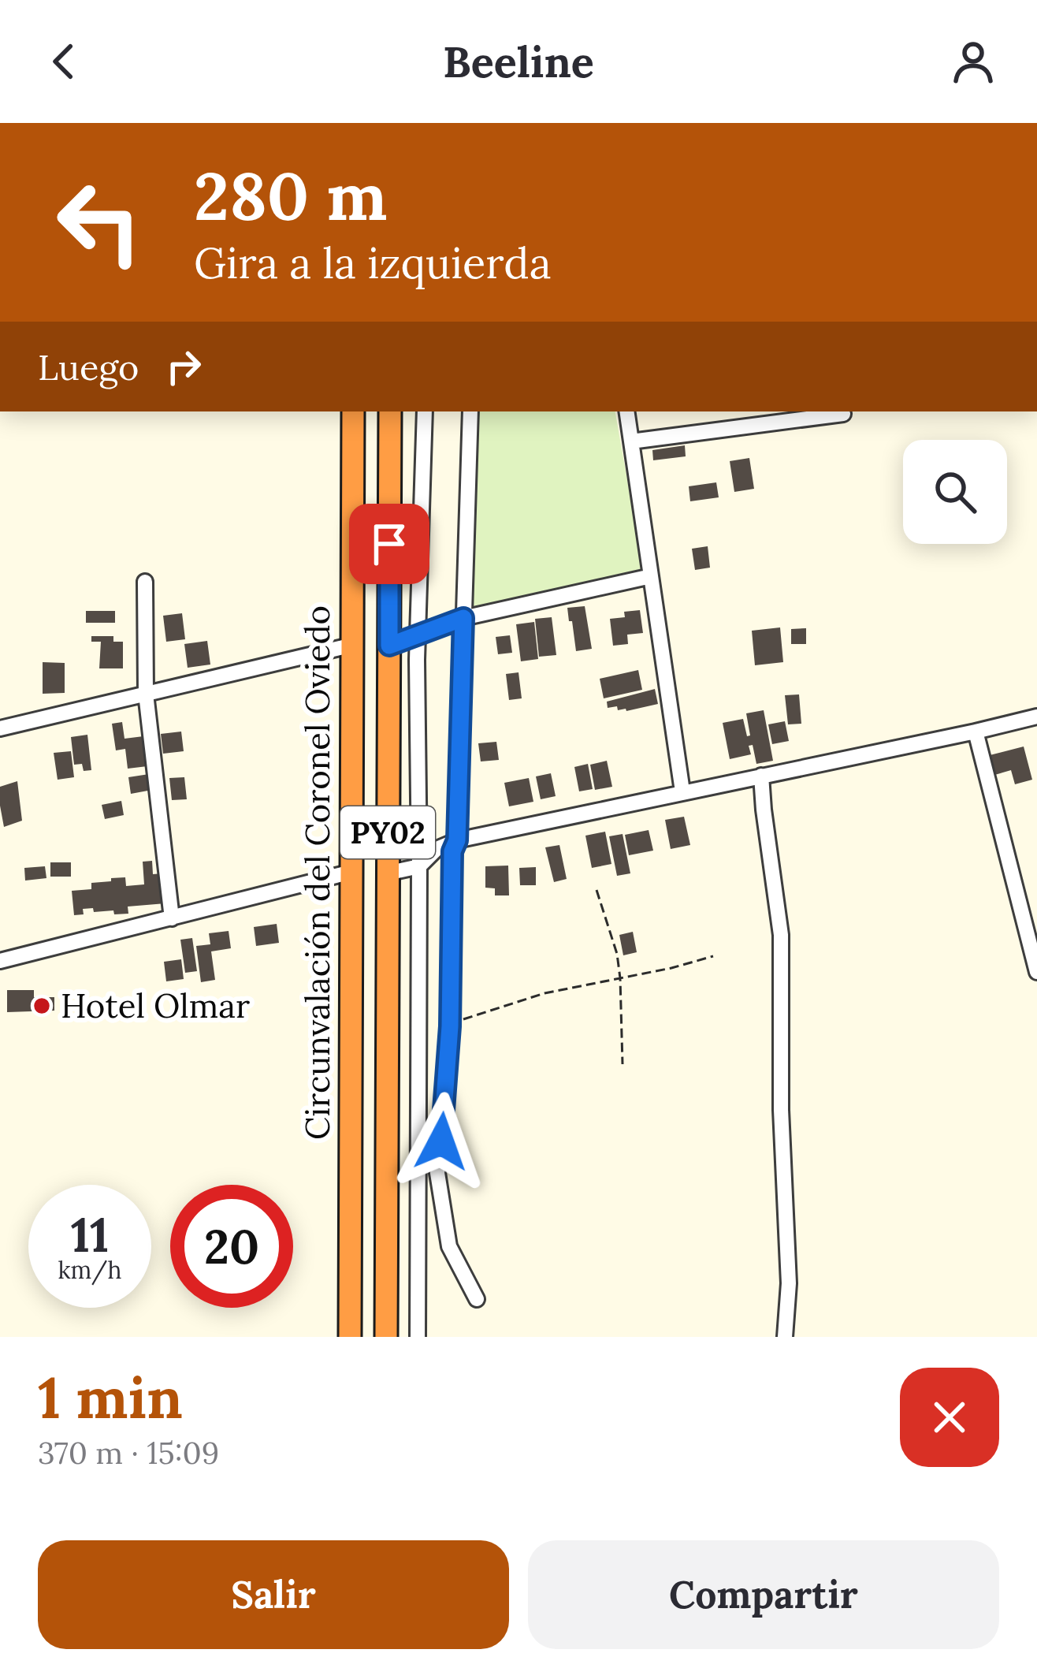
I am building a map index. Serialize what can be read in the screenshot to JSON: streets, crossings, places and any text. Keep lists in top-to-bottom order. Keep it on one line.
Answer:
{"streets":{"highway":["PY02","Circunvalación del Coronel Oviedo"]},"places":["Hotel Olmar"],"page":{"header":"Beeline","turn":["280 m","Gira a la izquierda"],"then":"Luego","speed":"11 km/h","limit":"20","heading":["1 min","370 m · 15:09"],"buttons":["Salir","Compartir"]}}
